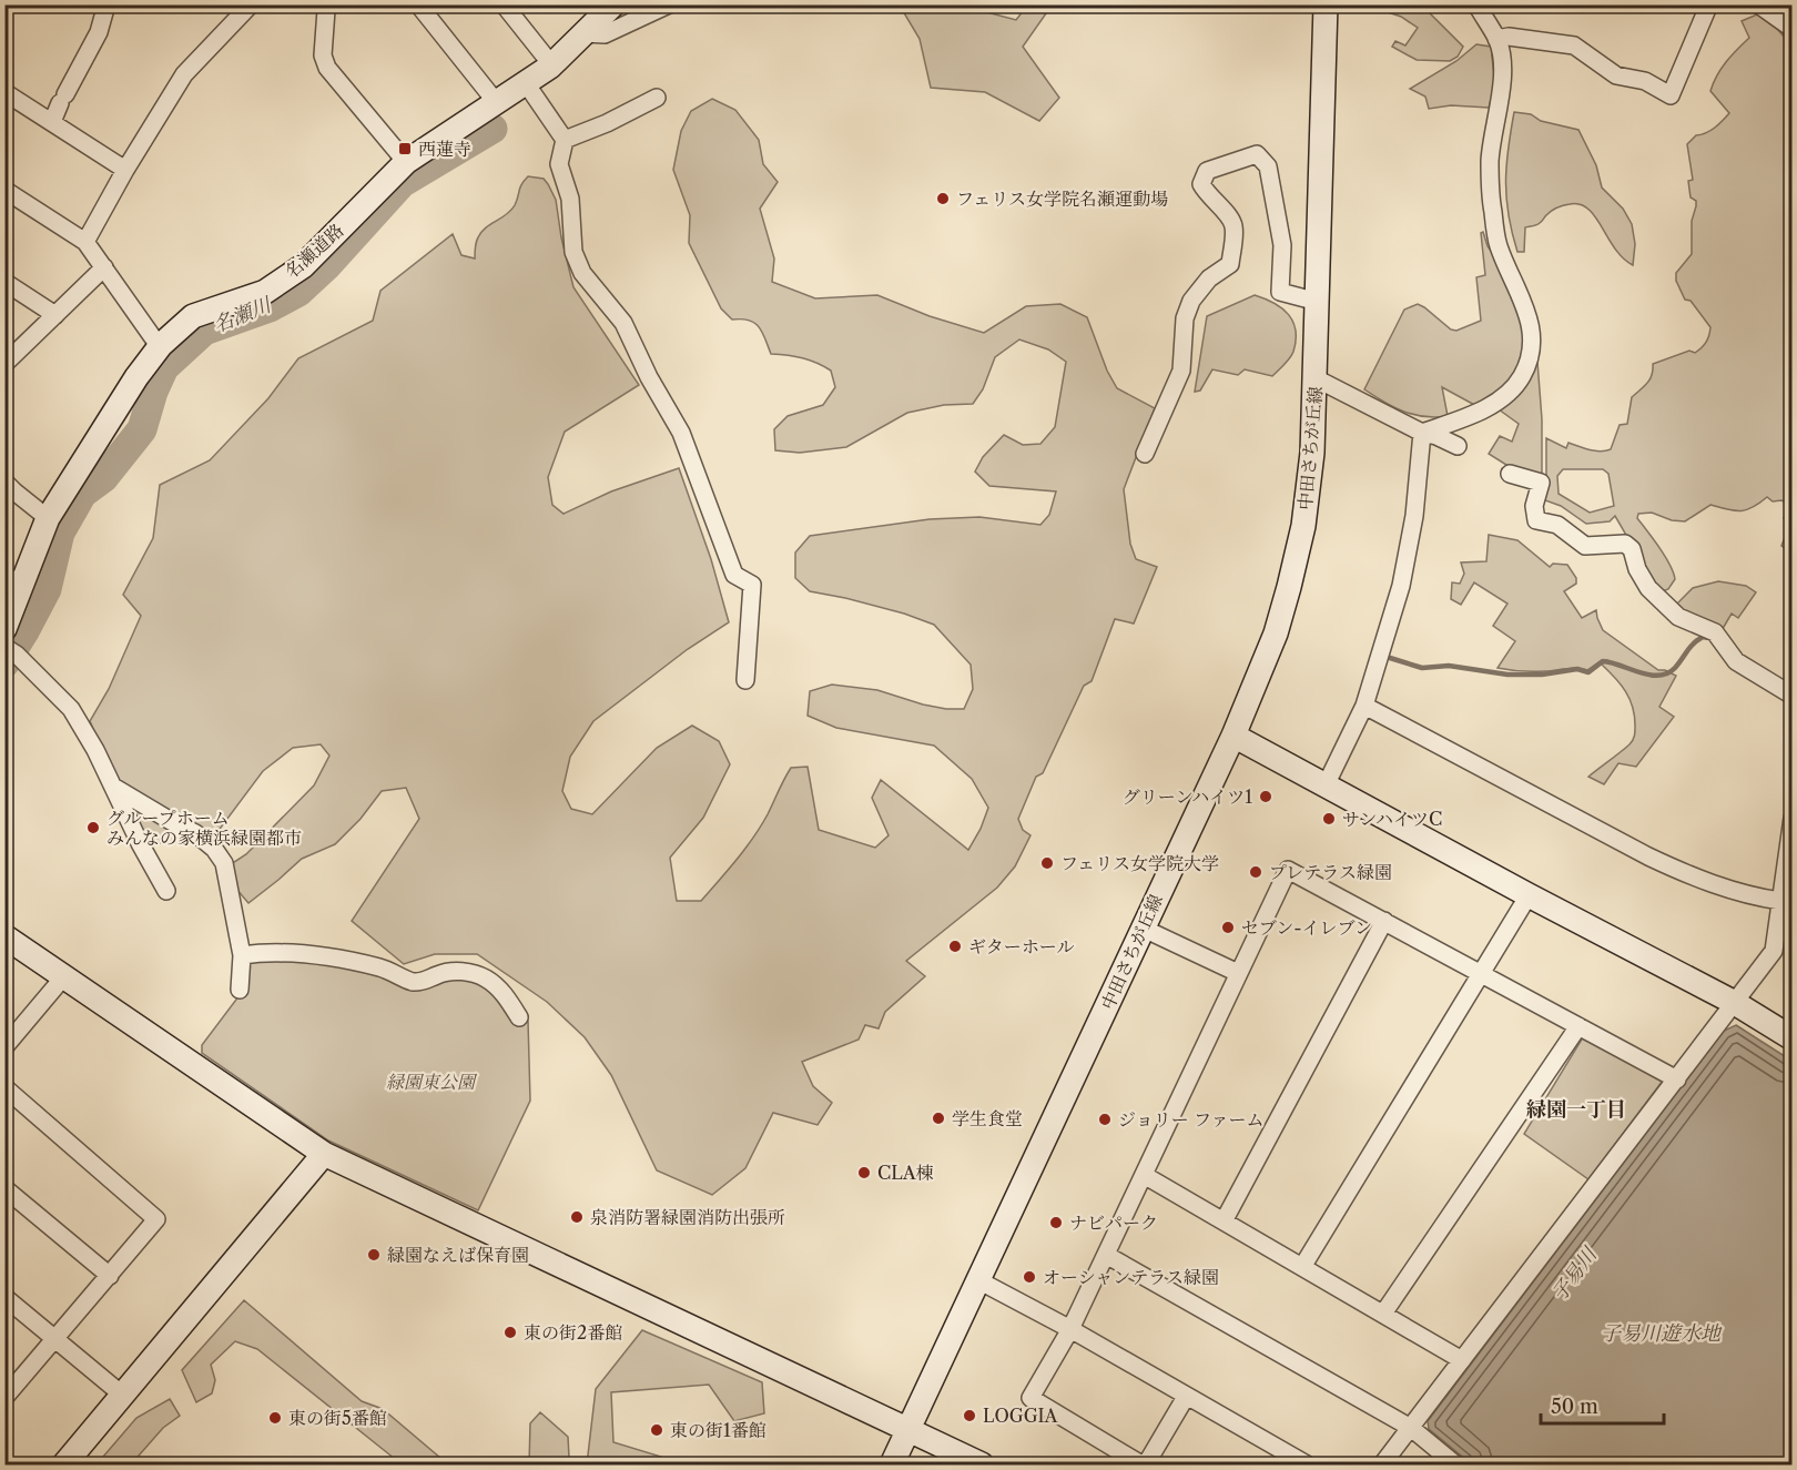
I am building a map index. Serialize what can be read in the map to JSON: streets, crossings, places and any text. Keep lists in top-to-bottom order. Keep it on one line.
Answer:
{"streets":{"street":["名瀬道路","中田さちが丘線"]},"districts":["緑園一丁目"],"water":["名瀬川","子易川","子易川遊水地"],"parks":["緑園東公園"],"places":{"transit":["西蓮寺"],"other":["フェリス女学院名瀬運動場","グリーンハイツ1","サンハイツC","グループホーム みんなの家横浜緑園都市","フェリス女学院大学","プレテラス緑園","セブン-イレブン","ギターホール","学生食堂","ジョリー ファーム","CLA棟","泉消防署緑園消防出張所","ナビパーク","緑園なえば保育園","オーシャンテラス緑園","東の街2番館","LOGGIA","東の街5番館","東の街1番館"]},"scale_bar":"50 m"}
